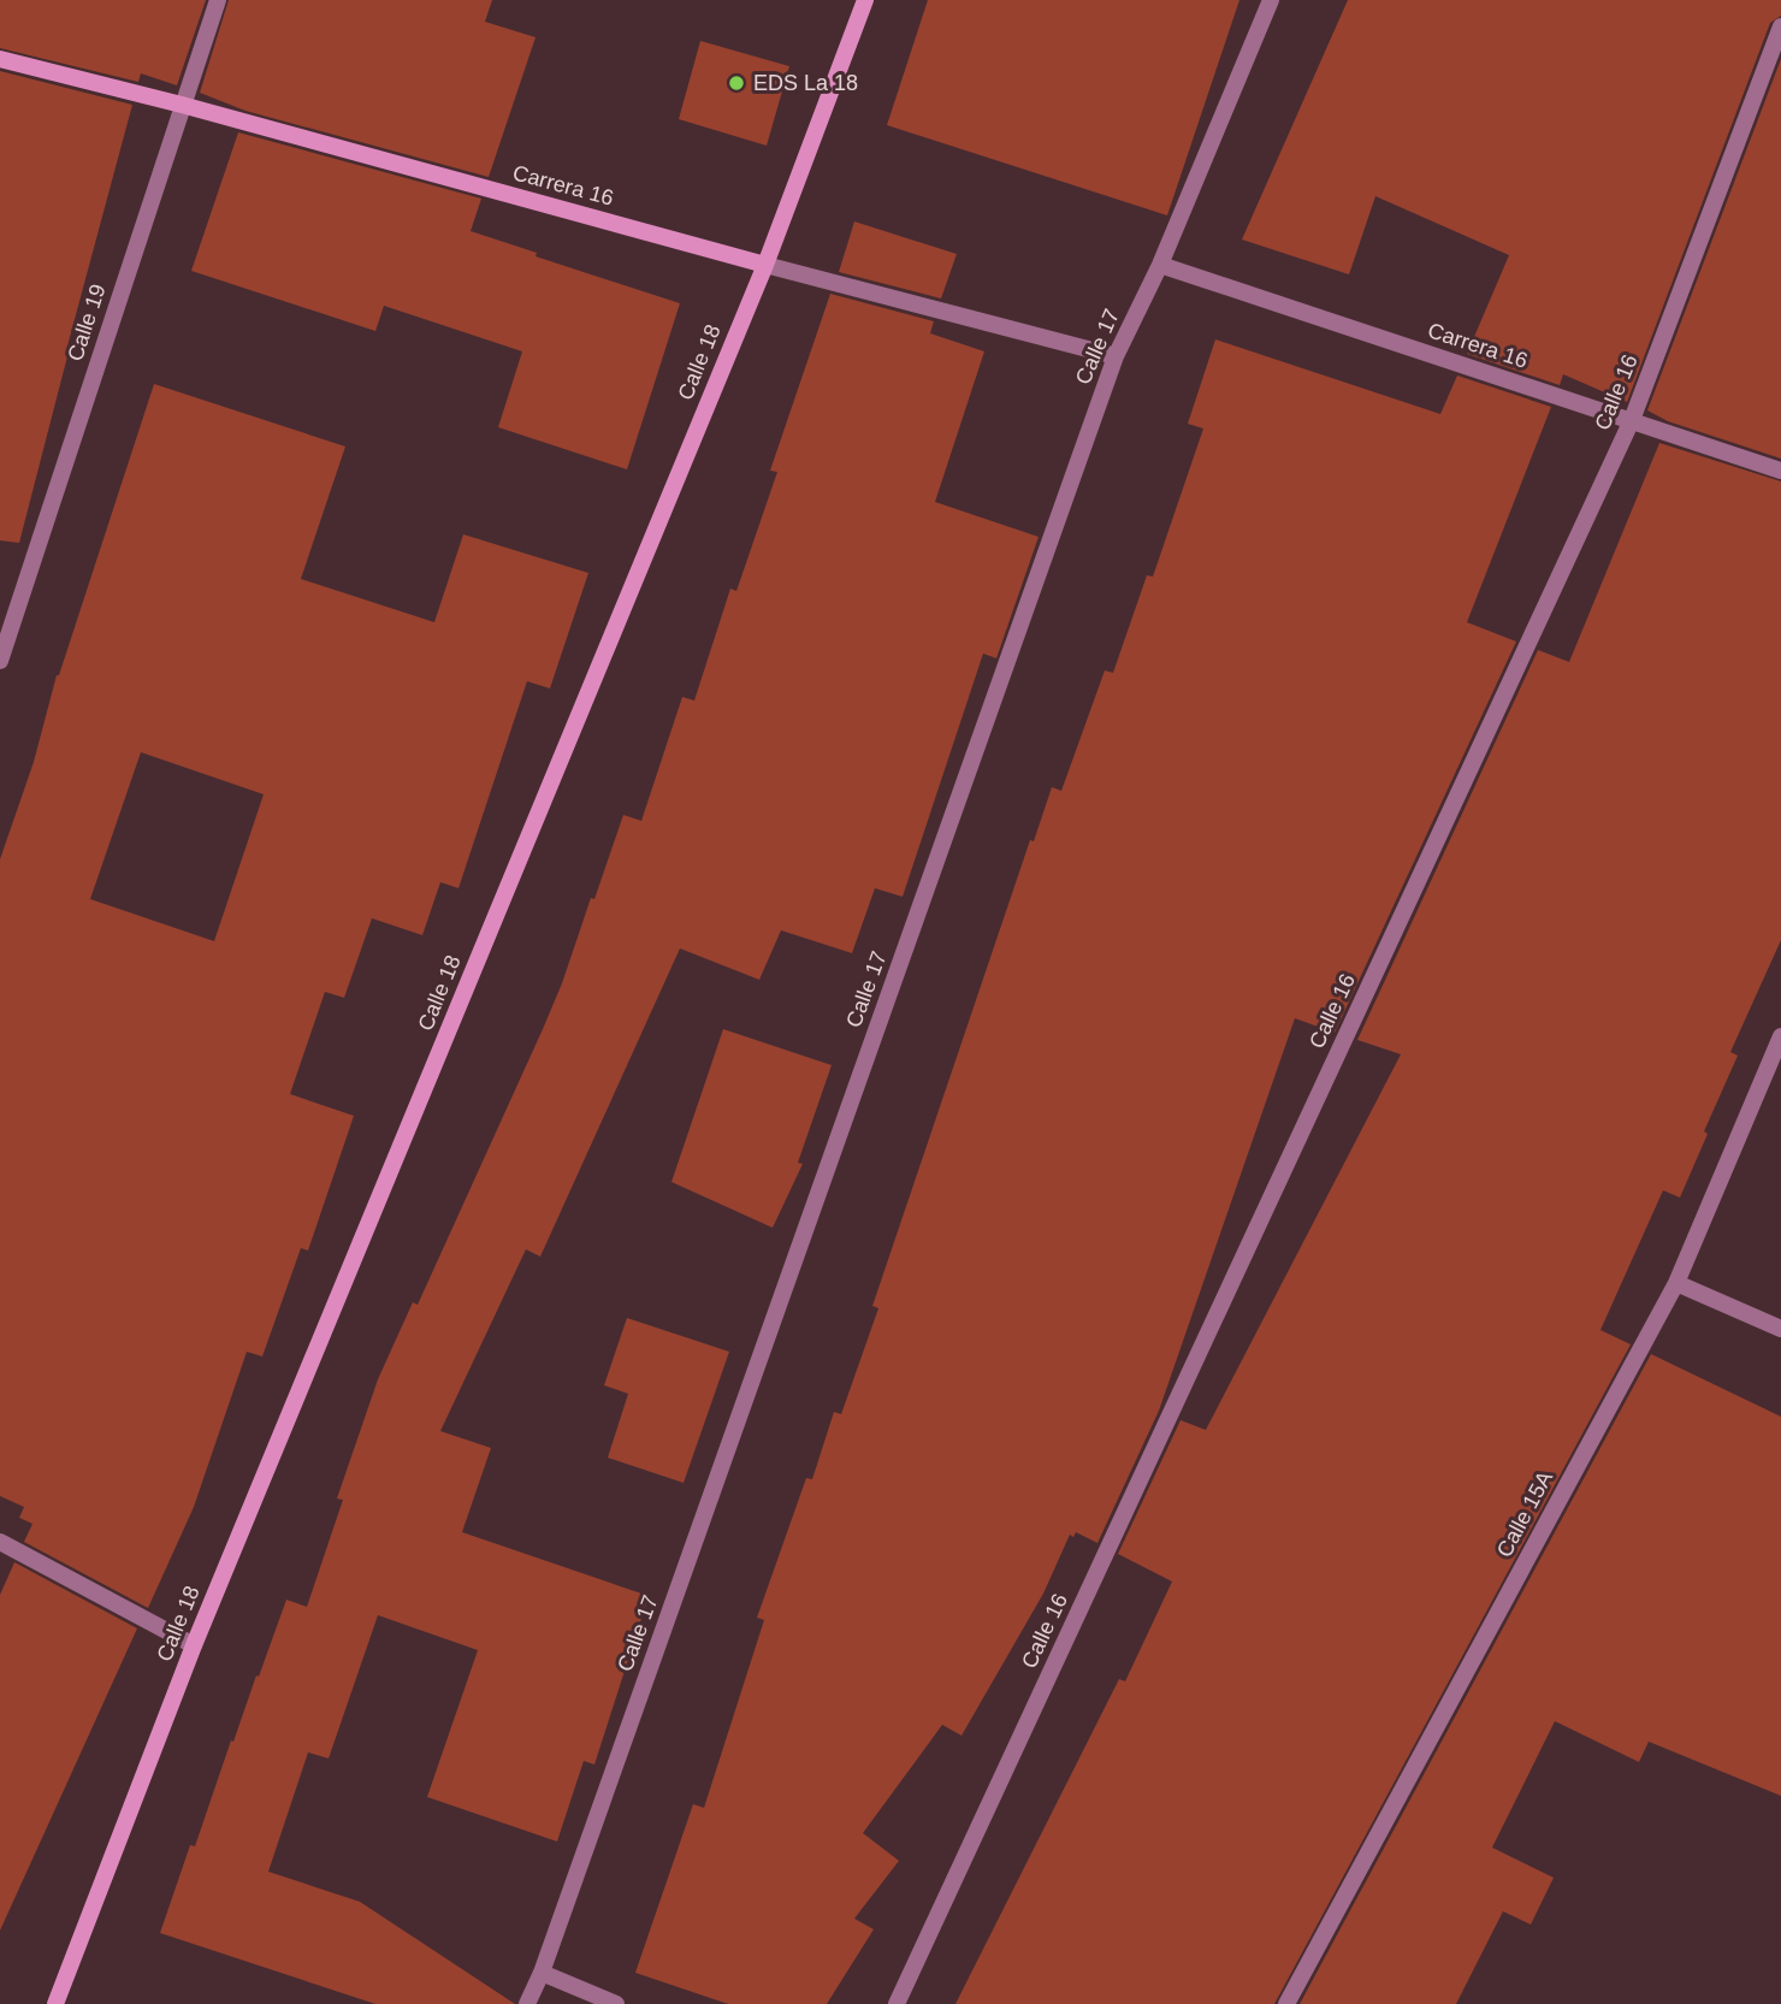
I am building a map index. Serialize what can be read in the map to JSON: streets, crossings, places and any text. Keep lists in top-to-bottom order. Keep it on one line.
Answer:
{"streets":{"main road":["Carrera 16","Calle 18"],"street":["Calle 19","Calle 17","Calle 16","Calle 15A"]},"crossings":[["Carrera 16","Calle 19"],["Carrera 16","Calle 17"],["Carrera 16","Calle 18"],["Carrera 16","Calle 16"]],"places":["EDS La 18"]}
